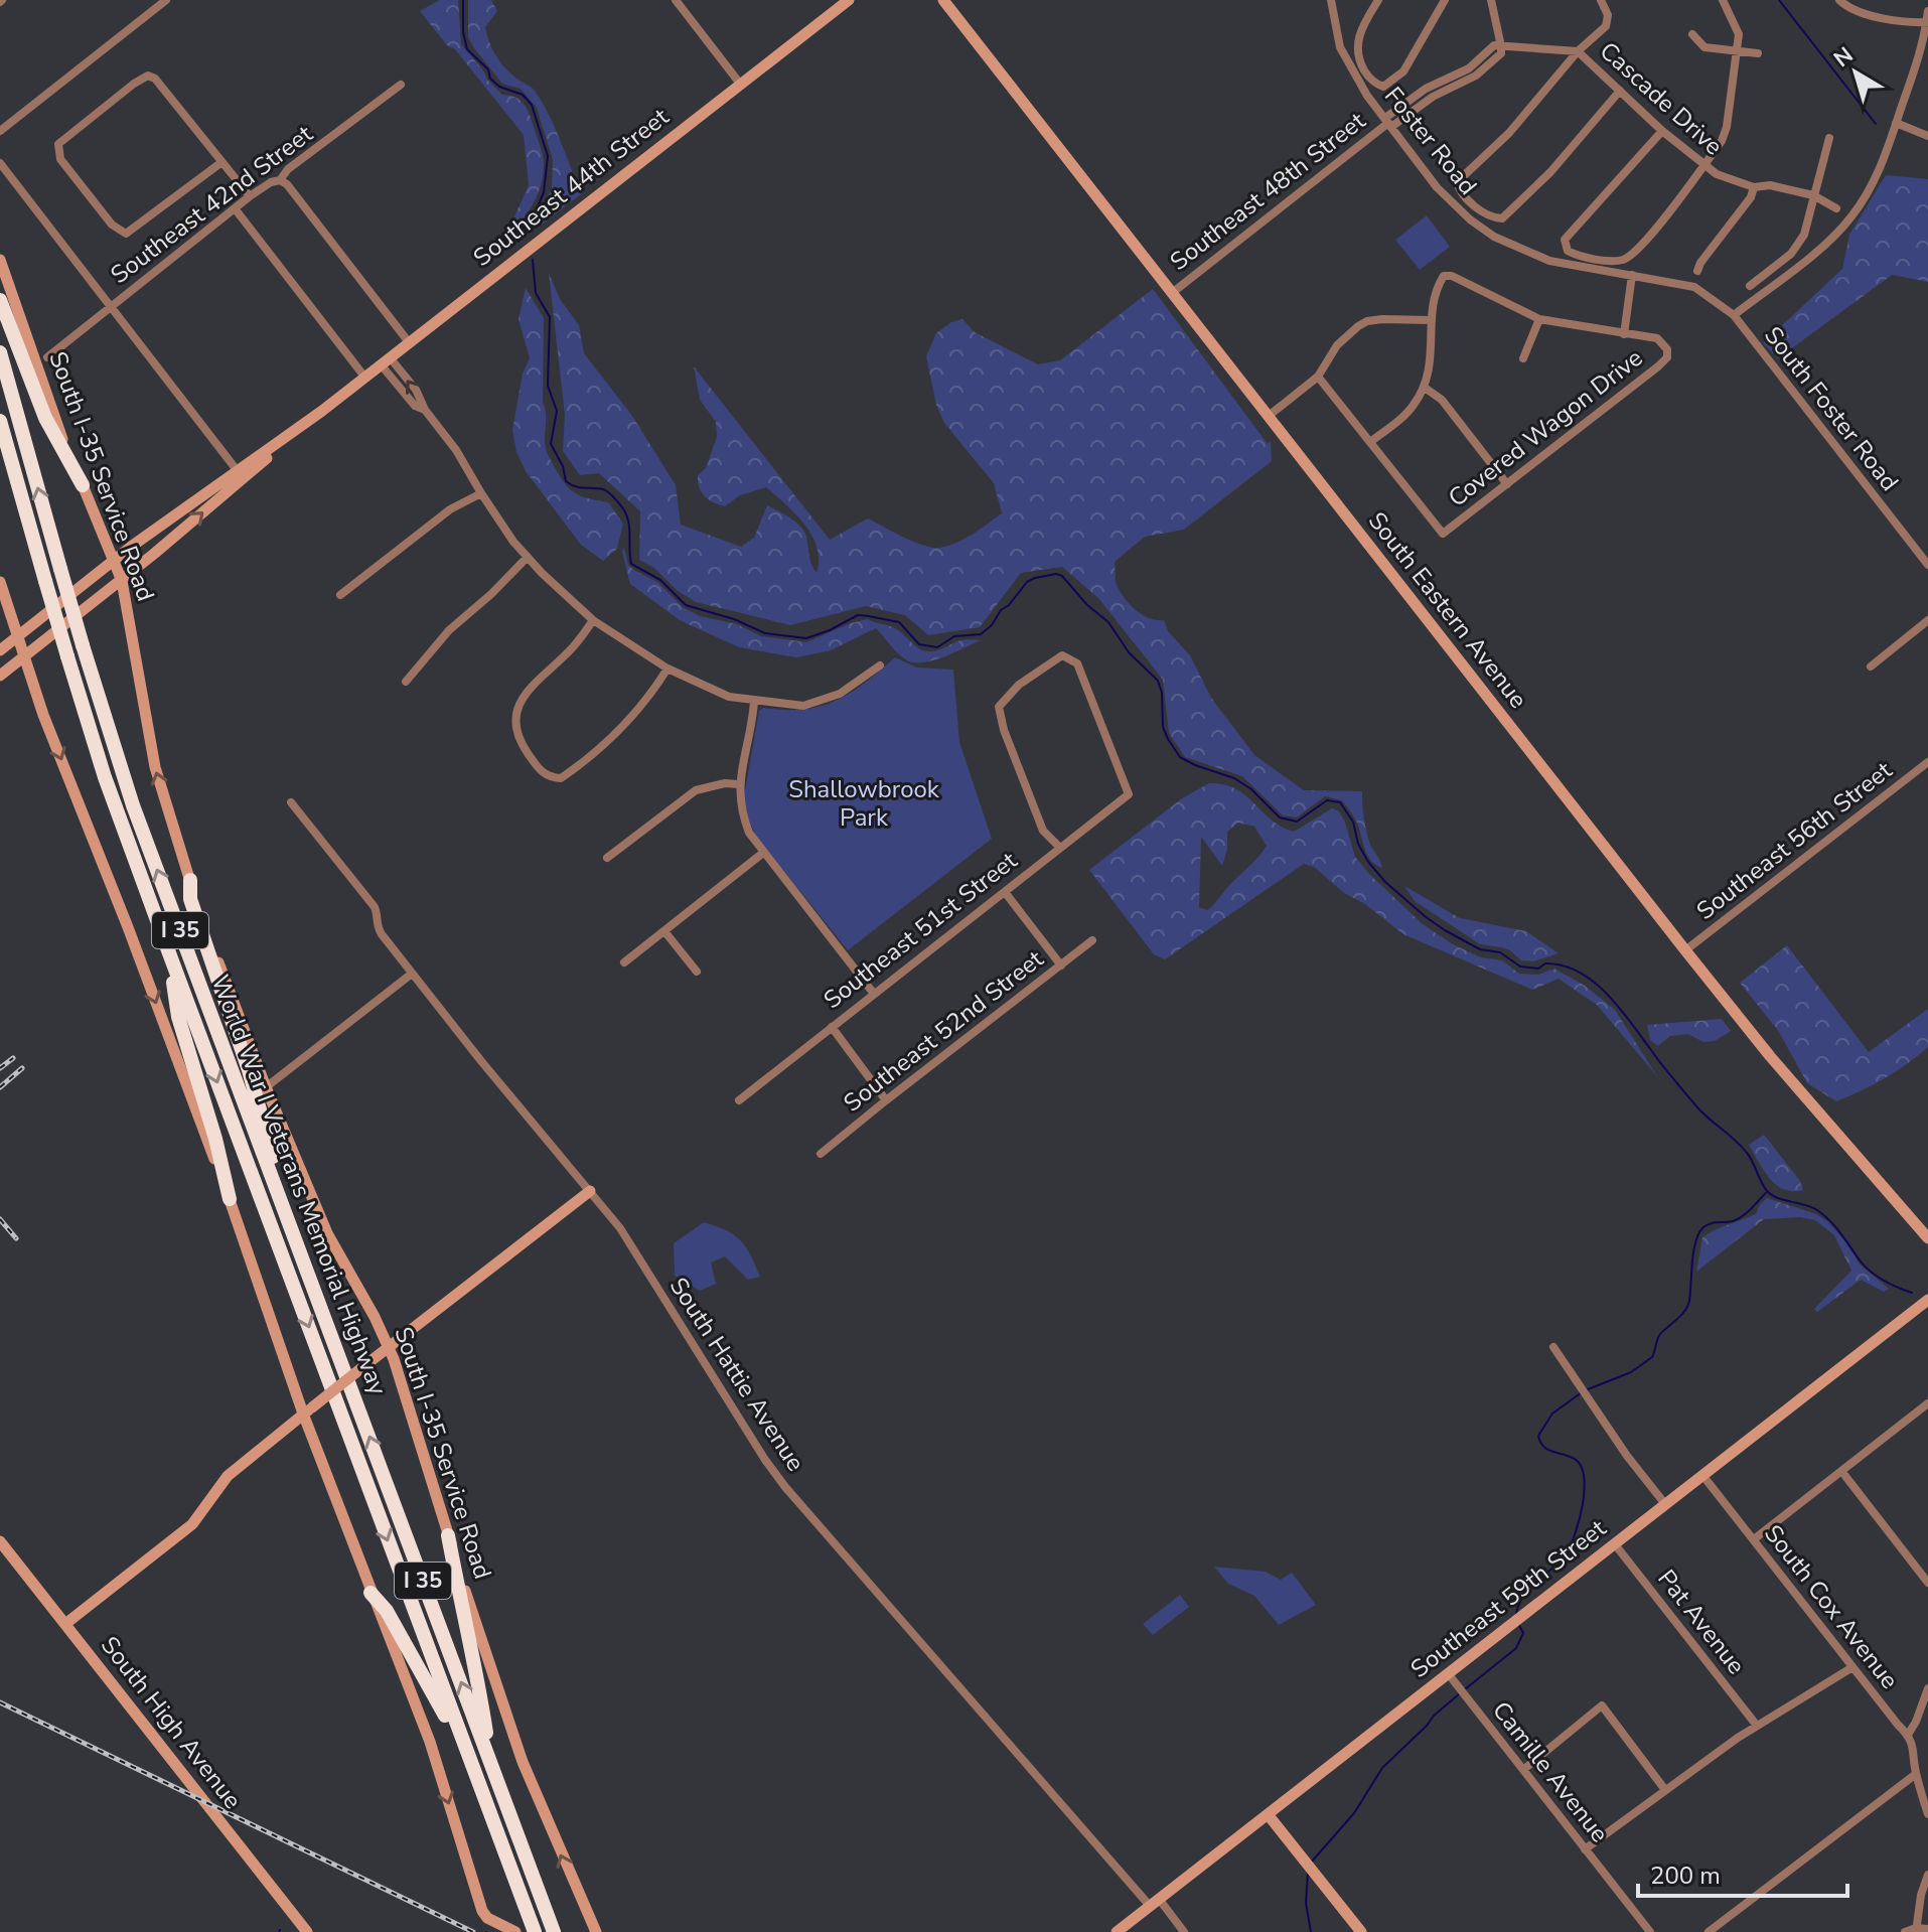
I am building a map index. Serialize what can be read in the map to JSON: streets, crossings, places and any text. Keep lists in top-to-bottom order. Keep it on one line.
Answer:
{"streets":{"highway":["I 35","World War I Veterans Memorial Highway"],"main road":["Southeast 44th Street","South I-35 Service Road","South Eastern Avenue","Southeast 59th Street","South High Avenue"],"street":["Cascade Drive","Foster Road","Southeast 48th Street","Southeast 42nd Street","South Foster Road","Covered Wagon Drive","Southeast 56th Street","Southeast 51st Street","Southeast 52nd Street","South Hattie Avenue","South Cox Avenue","Pat Avenue","Camille Avenue"]},"crossings":[["Cascade Drive","Southeast 48th Street"],["Foster Road","Southeast 48th Street"],["Foster Road","South Foster Road"],["Southeast 44th Street","South I-35 Service Road"],["Southeast 48th Street","South Eastern Avenue"],["South Eastern Avenue","Southeast 56th Street"],["South Hattie Avenue","Southeast 59th Street"],["Southeast 59th Street","South Cox Avenue"],["Southeast 59th Street","Pat Avenue"],["Southeast 59th Street","Camille Avenue"]],"parks":["Shallowbrook Park"],"scale_bar":"200 m","north":"top left"}
